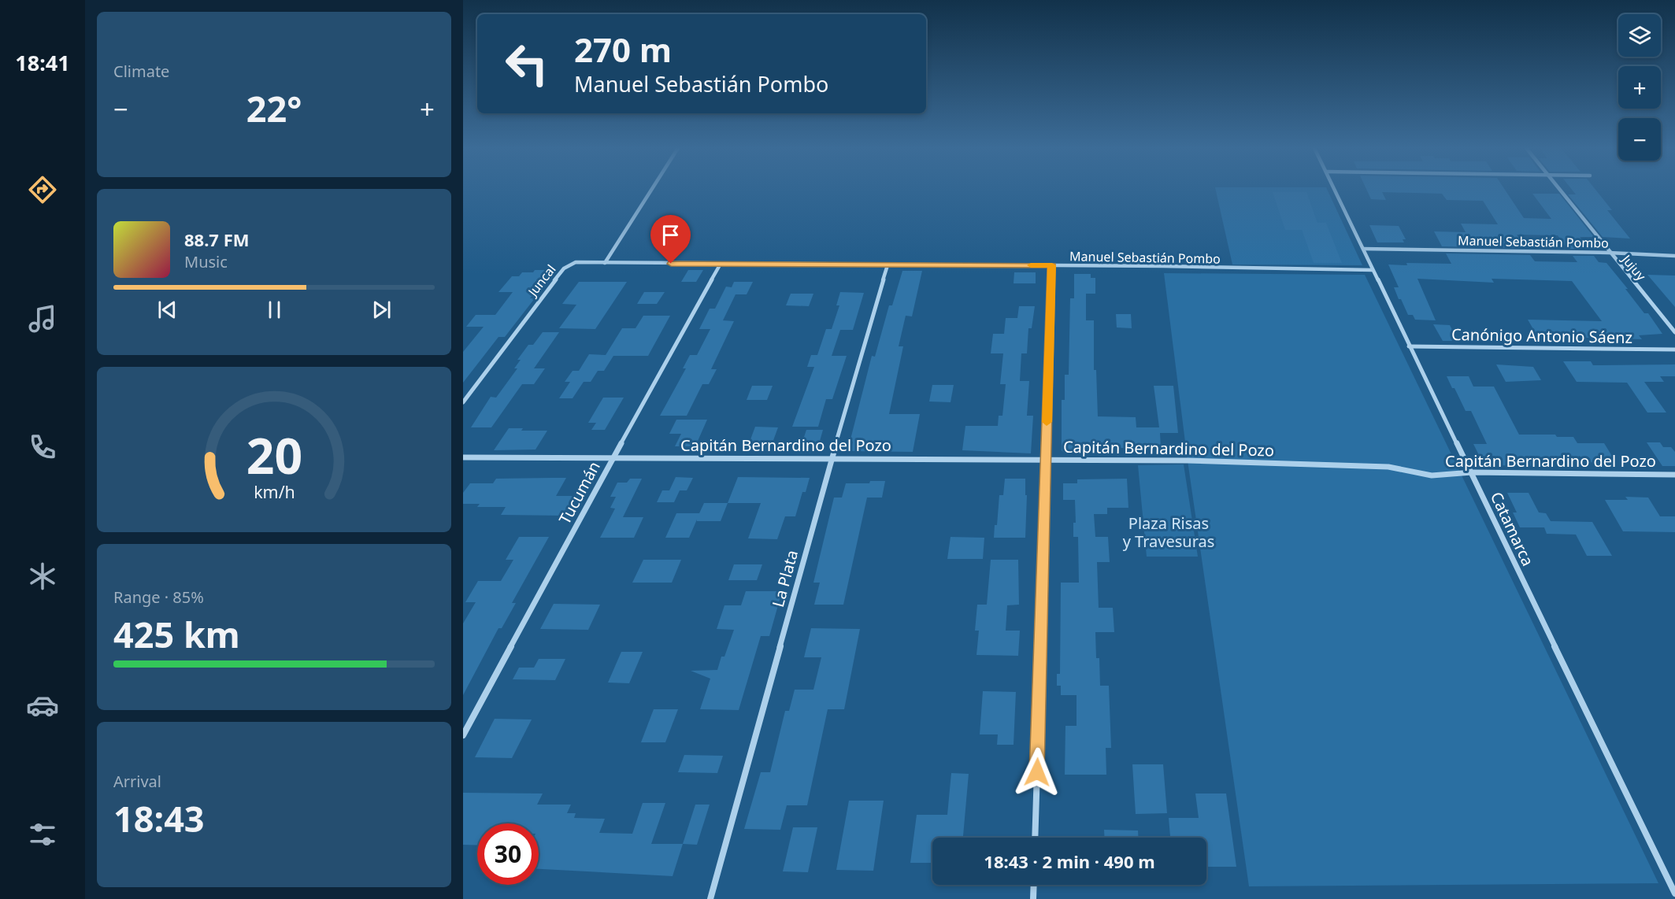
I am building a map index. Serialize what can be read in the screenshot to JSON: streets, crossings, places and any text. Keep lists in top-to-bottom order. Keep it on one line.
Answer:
{"streets":{"street":["Manuel Sebastián Pombo","Jujuy","Juncal","Canónigo Antonio Sáenz","Capitán Bernardino del Pozo","Tucumán","Catamarca","La Plata"]},"crossings":[["Manuel Sebastián Pombo","Jujuy"],["Manuel Sebastián Pombo","Juncal"],["Manuel Sebastián Pombo","Tucumán"],["Manuel Sebastián Pombo","Catamarca"],["Manuel Sebastián Pombo","La Plata"],["Canónigo Antonio Sáenz","Catamarca"],["Capitán Bernardino del Pozo","Tucumán"],["Capitán Bernardino del Pozo","Catamarca"],["Capitán Bernardino del Pozo","La Plata"]],"parks":["Plaza Risas y Travesuras"],"page":{"tabs":"18:41","tile":["Climate",["Range · 85%","425 km"],["Arrival","18:43"]],"map_buttons":["+","−"],"turn":["270 m","Manuel Sebastián Pombo"],"heat":["−","22°","+"],"song":["88.7 FM","Music"],"limit":"30","trip":"18:43 · 2 min · 490 m","gauge":["20","km/h"]}}
